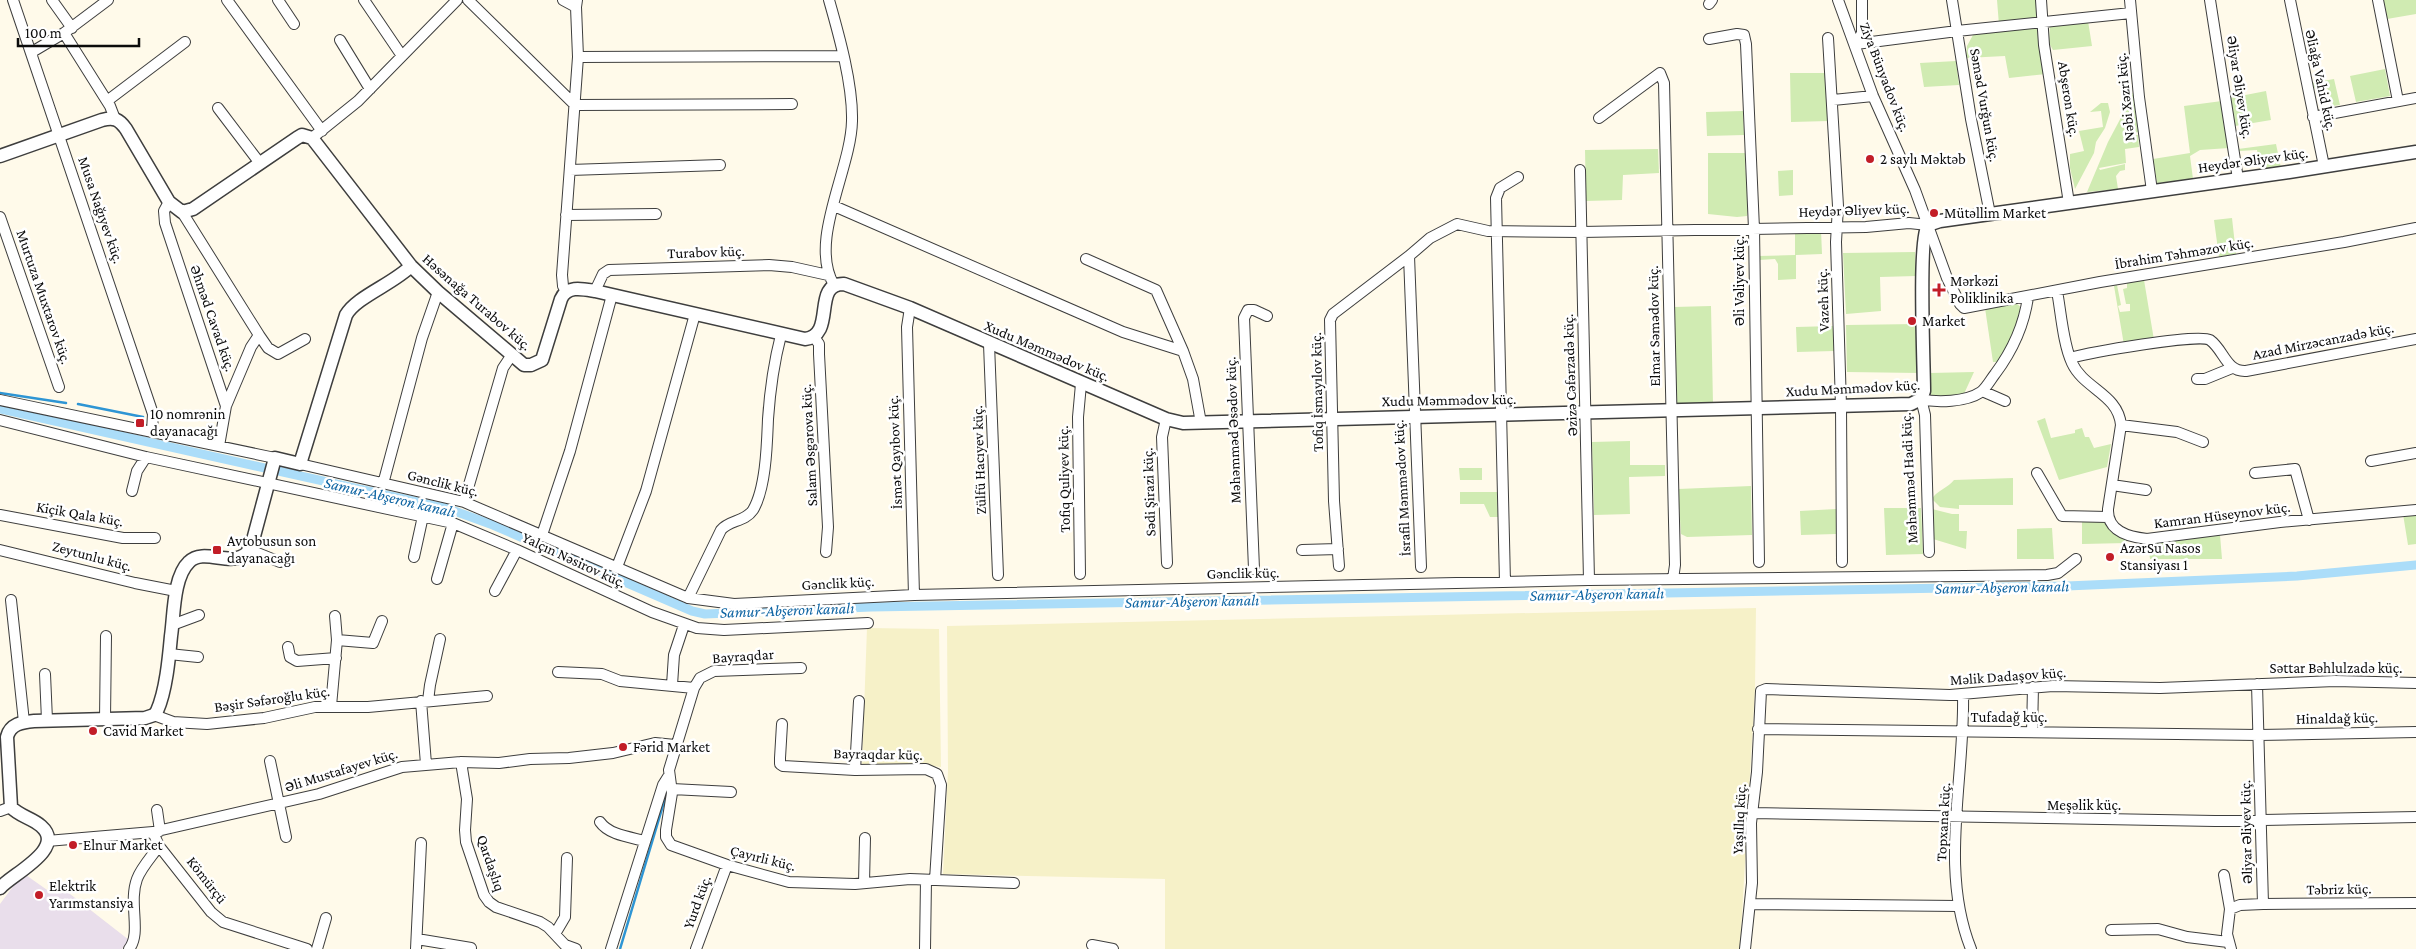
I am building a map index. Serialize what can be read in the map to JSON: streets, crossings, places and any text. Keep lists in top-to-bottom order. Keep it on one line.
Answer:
{"streets":{"street":["Ziya Bünyadov küç.","Əliağa Vahid küç.","Əliyar Əliyev küç.","Nəbi Xəzri küç.","Abşeron küç.","Səməd Vurğun küç.","Heydər Əliyev küç.","Musa Nağıyev küç.","Turabov küç.","İbrahim Təhməzov küç.","Əli Vəliyev küç.","Murtuza Muxtarov küç.","Vazeh küç.","Həsənağa Turabov küç.","Əhməd Cavad küç.","Elmar Səmədov küç.","Azad Mirzəcanzadə küç.","Xudu Məmmədov küç.","Əzizə Cəfərzadə küç.","Tofiq İsmayılov küç.","Məhəmməd Əsədov küç.","Salam Əsgərova küç.","İsmət Qayıbov küç.","Zülfü Hacıyev küç.","Məhəmməd Hadi küç.","Tofiq Quliyev küç.","Gənclik küç.","İsrafil Məmmədov küç.","Sədi Şirazi küç.","Kiçik Qala küç.","Kamran Hüseynov küç.","Zeytunlu küç.","Yalçın Nəsirov küç.","Bayraqdar","Səttar Bəhlulzadə küç.","Məlik Dadaşov küç.","Bəşir Səfəroğlu küç.","Tufadağ küç.","Hinaldağ küç.","Bayraqdar küç.","Əli Mustafayev küç.","Meşəlik küç.","Yaşıllıq küç.","Topxana küç.","Çayırli küç.","Qardaşlıq","Kömürçü","Təbriz küç.","Yurd küç."]},"crossings":[["Ziya Bünyadov küç.","Heydər Əliyev küç."],["Ziya Bünyadov küç.","İbrahim Təhməzov küç."],["Ziya Bünyadov küç.","Məhəmməd Hadi küç."],["Əliağa Vahid küç.","Heydər Əliyev küç."],["Əliyar Əliyev küç.","Heydər Əliyev küç."],["Əliyar Əliyev küç.","Səttar Bəhlulzadə küç."],["Əliyar Əliyev küç.","Məlik Dadaşov küç."],["Əliyar Əliyev küç.","Tufadağ küç."],["Əliyar Əliyev küç.","Hinaldağ küç."],["Əliyar Əliyev küç.","Meşəlik küç."],["Əliyar Əliyev küç.","Təbriz küç."],["Nəbi Xəzri küç.","Heydər Əliyev küç."],["Abşeron küç.","Heydər Əliyev küç."],["Səməd Vurğun küç.","Heydər Əliyev küç."],["Heydər Əliyev küç.","Əli Vəliyev küç."],["Heydər Əliyev küç.","Vazeh küç."],["Heydər Əliyev küç.","Elmar Səmədov küç."],["Heydər Əliyev küç.","Əzizə Cəfərzadə küç."],["Heydər Əliyev küç.","Tofiq İsmayılov küç."],["Heydər Əliyev küç.","Məhəmməd Hadi küç."],["Heydər Əliyev küç.","İsrafil Məmmədov küç."],["Turabov küç.","Xudu Məmmədov küç."],["Əli Vəliyev küç.","Xudu Məmmədov küç."],["Vazeh küç.","Xudu Məmmədov küç."],["Elmar Səmədov küç.","Xudu Məmmədov küç."],["Elmar Səmədov küç.","Gənclik küç."],["Xudu Məmmədov küç.","Əzizə Cəfərzadə küç."],["Xudu Məmmədov küç.","Tofiq İsmayılov küç."],["Xudu Məmmədov küç.","Məhəmməd Əsədov küç."],["Xudu Məmmədov küç.","İsmət Qayıbov küç."],["Xudu Məmmədov küç.","Zülfü Hacıyev küç."],["Xudu Məmmədov küç.","Məhəmməd Hadi küç."],["Xudu Məmmədov küç.","Tofiq Quliyev küç."],["Xudu Məmmədov küç.","İsrafil Məmmədov küç."],["Xudu Məmmədov küç.","Sədi Şirazi küç."],["Əzizə Cəfərzadə küç.","Gənclik küç."],["Tofiq İsmayılov küç.","İsrafil Məmmədov küç."],["İsmət Qayıbov küç.","Gənclik küç."],["Bayraqdar","Əli Mustafayev küç."],["Səttar Bəhlulzadə küç.","Məlik Dadaşov küç."],["Məlik Dadaşov küç.","Yaşıllıq küç."],["Məlik Dadaşov küç.","Topxana küç."],["Bəşir Səfəroğlu küç.","Əli Mustafayev küç."],["Tufadağ küç.","Hinaldağ küç."],["Tufadağ küç.","Yaşıllıq küç."],["Tufadağ küç.","Topxana küç."],["Bayraqdar küç.","Çayırli küç."],["Əli Mustafayev küç.","Qardaşlıq"],["Əli Mustafayev küç.","Kömürçü"],["Meşəlik küç.","Yaşıllıq küç."],["Meşəlik küç.","Topxana küç."],["Çayırli küç.","Yurd küç."]],"water":["Samur-Abşeron kanalı"],"places":{"other":["2 saylı Məktəb","Mütəllim Market","Market","AzərSu Nasos Stansiyası 1","Cavid Market","Fərid Market","Elnur Market","Elektrik Yarımstansiya"],"health":["Mərkəzi Poliklinika"],"transit":["10 nomrənin dayanacağı","Avtobusun son dayanacağı"]},"scale_bar":"100 m"}
